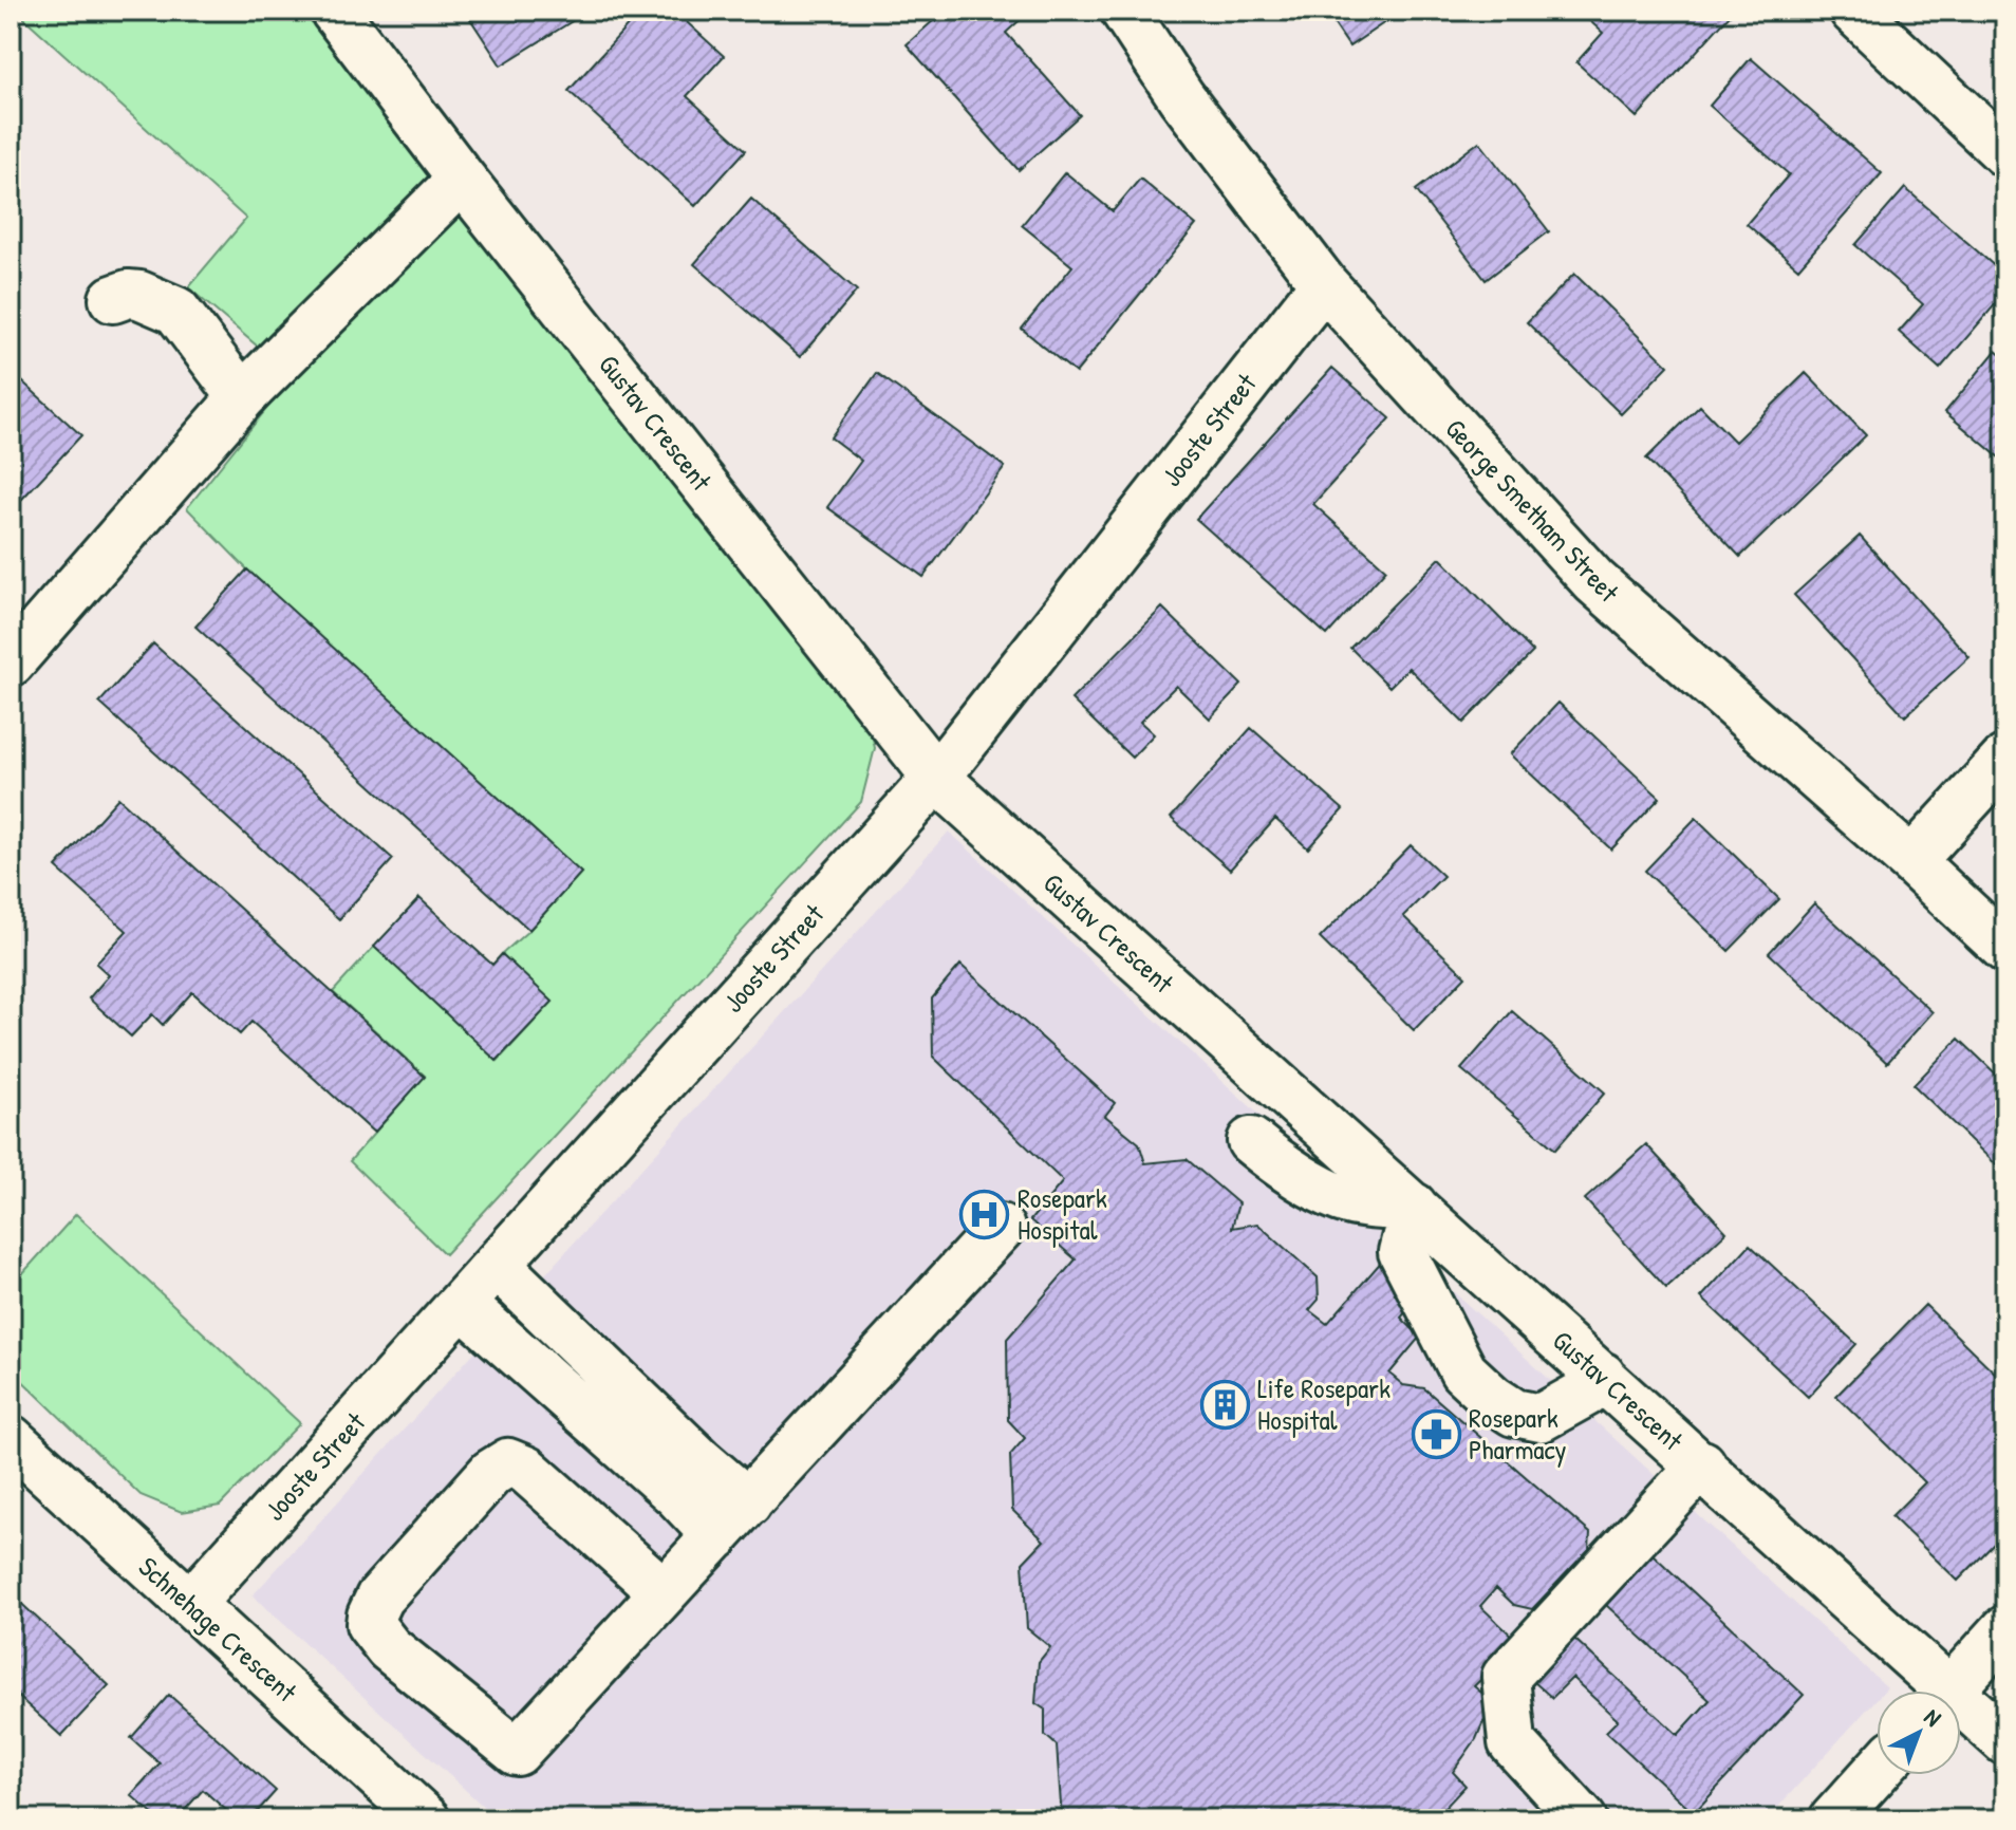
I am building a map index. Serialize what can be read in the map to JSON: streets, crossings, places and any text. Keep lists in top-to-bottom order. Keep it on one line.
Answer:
{"streets":{"street":["Gustav Crescent","Jooste Street","George Smetham Street","Schnehage Crescent"]},"crossings":[["Gustav Crescent","Jooste Street"],["Jooste Street","George Smetham Street"],["Jooste Street","Schnehage Crescent"]],"places":{"hospital":["Rosepark Hospital"],"building":["Life Rosepark Hospital"],"pharmacy":["Rosepark Pharmacy"]},"north":"top right"}
